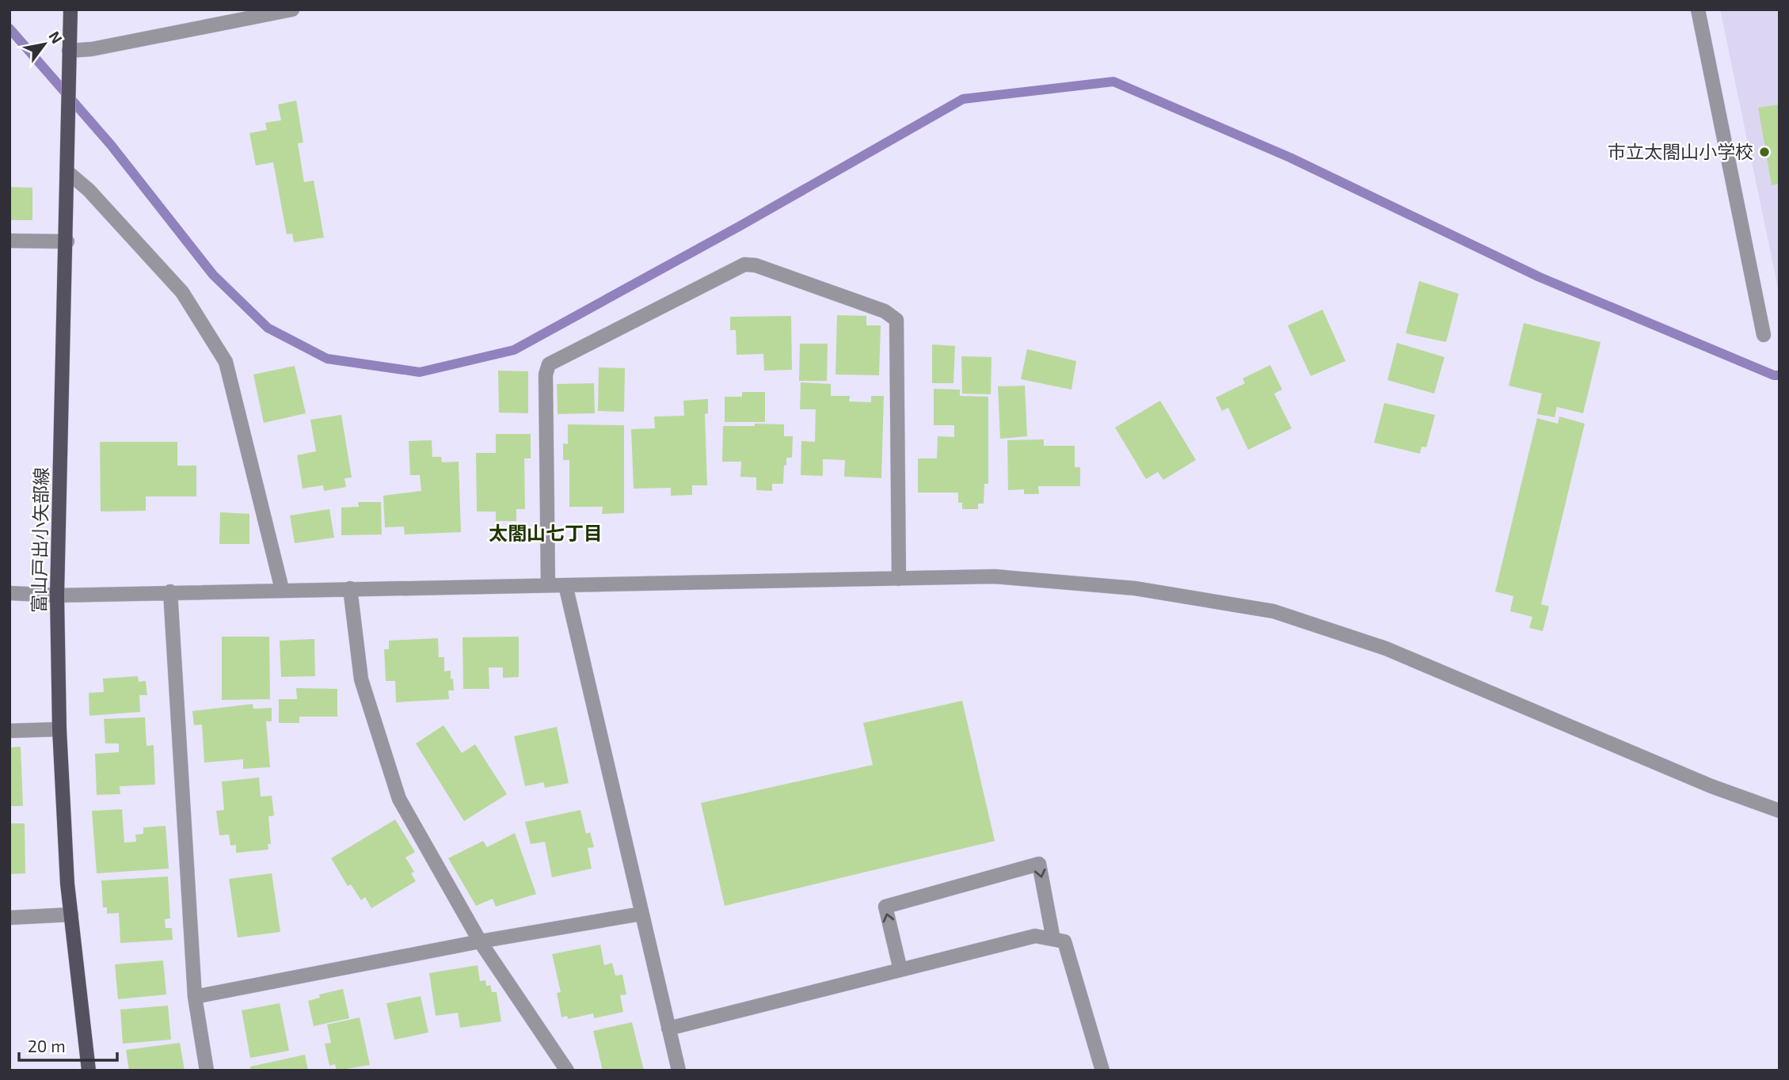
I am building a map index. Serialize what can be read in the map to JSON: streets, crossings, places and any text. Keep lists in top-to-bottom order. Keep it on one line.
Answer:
{"streets":{"main road":["富山戸出小矢部線"]},"districts":["太閤山七丁目"],"places":["市立太閤山小学校"],"scale_bar":"20 m","north":"top right"}
